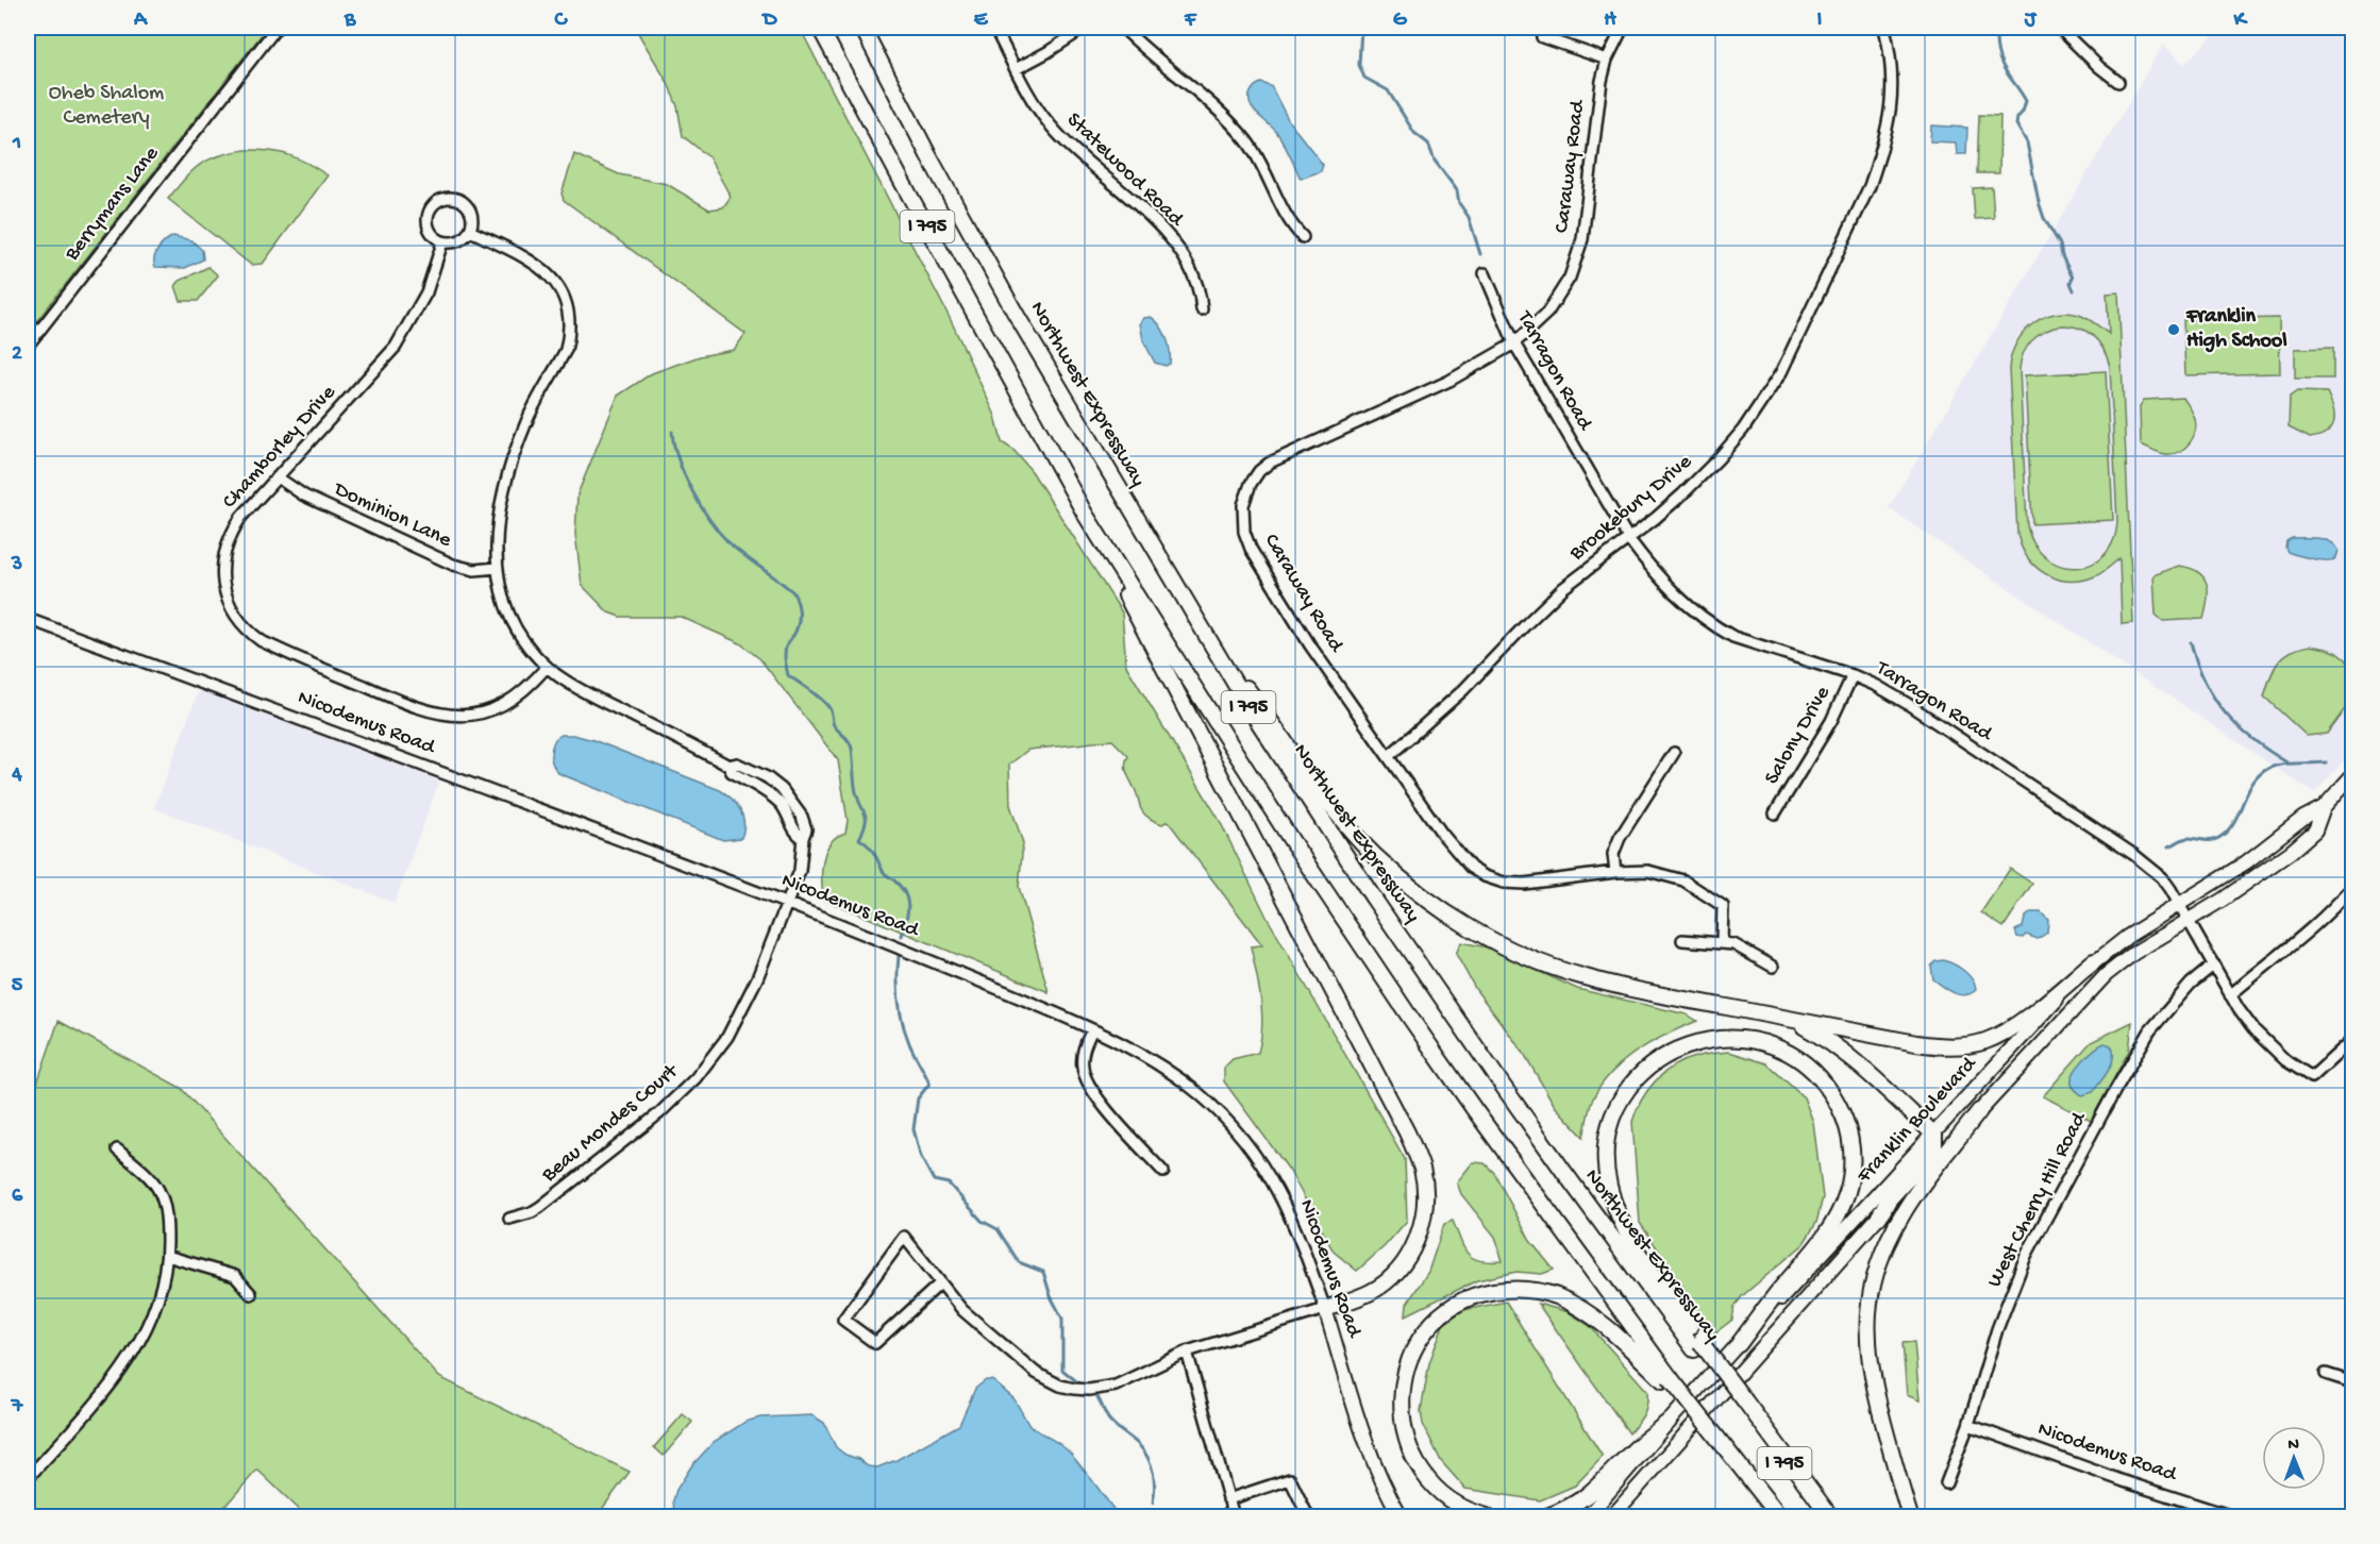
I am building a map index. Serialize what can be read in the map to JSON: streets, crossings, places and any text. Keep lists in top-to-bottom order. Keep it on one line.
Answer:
{"streets":{"highway":["I 795","Northwest Expressway"],"main road":["Nicodemus Road","Franklin Boulevard"],"street":["Caraway Road","Statewood Road","Berrymans Lane","Tarragon Road","Chamborley Drive","Brookebury Drive","Dominion Lane","Salony Drive","Beau Mondes Court","West Cherry Hill Road"]},"crossings":[["Caraway Road","Tarragon Road"],["Caraway Road","Brookebury Drive"],["Tarragon Road","Brookebury Drive"],["Tarragon Road","Salony Drive"],["Tarragon Road","Franklin Boulevard"],["Tarragon Road","West Cherry Hill Road"],["Chamborley Drive","Dominion Lane"],["Nicodemus Road","Beau Mondes Court"],["Nicodemus Road","West Cherry Hill Road"]],"parks":["Oheb Shalom Cemetery"],"places":["Franklin High School"],"north":"top","grid":{"columns":["A","B","C","D","E","F","G","H","I","J","K"],"rows":["1","2","3","4","5","6","7"]}}
